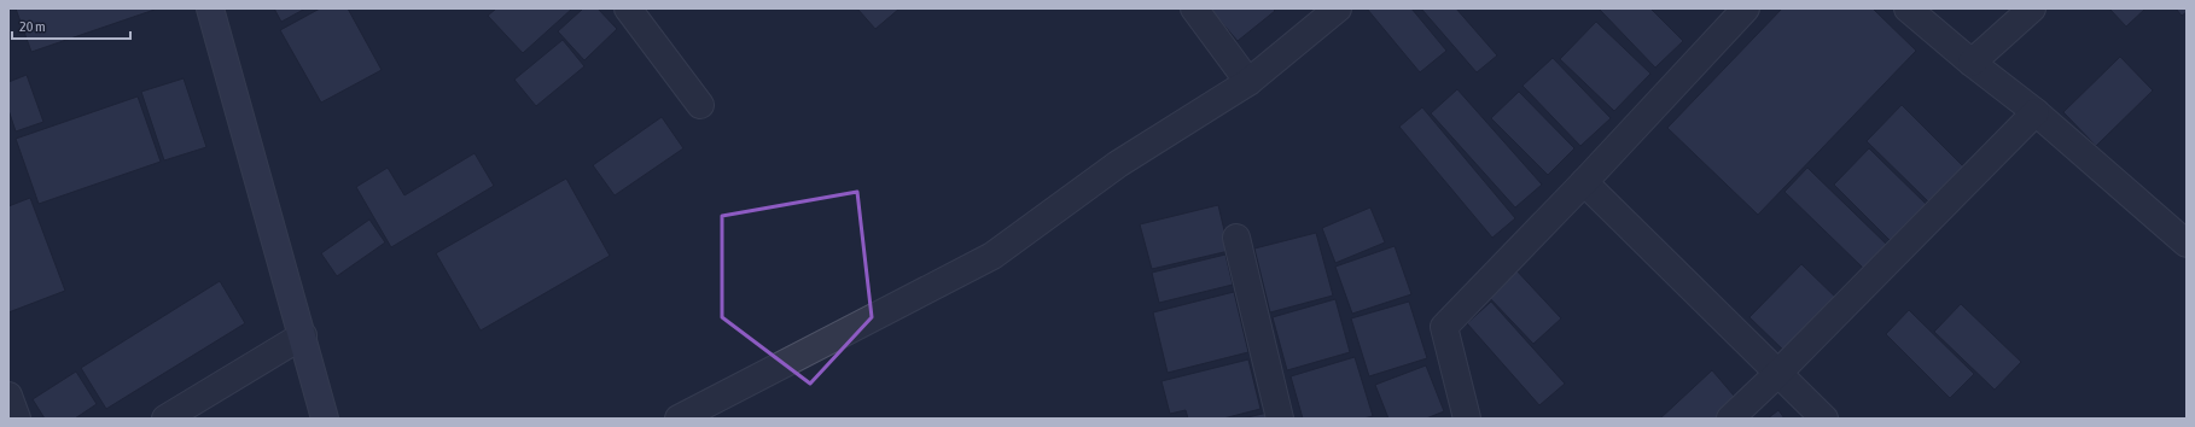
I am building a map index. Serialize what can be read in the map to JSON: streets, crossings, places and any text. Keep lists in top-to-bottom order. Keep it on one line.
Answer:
{"scale_bar":"20 m"}
